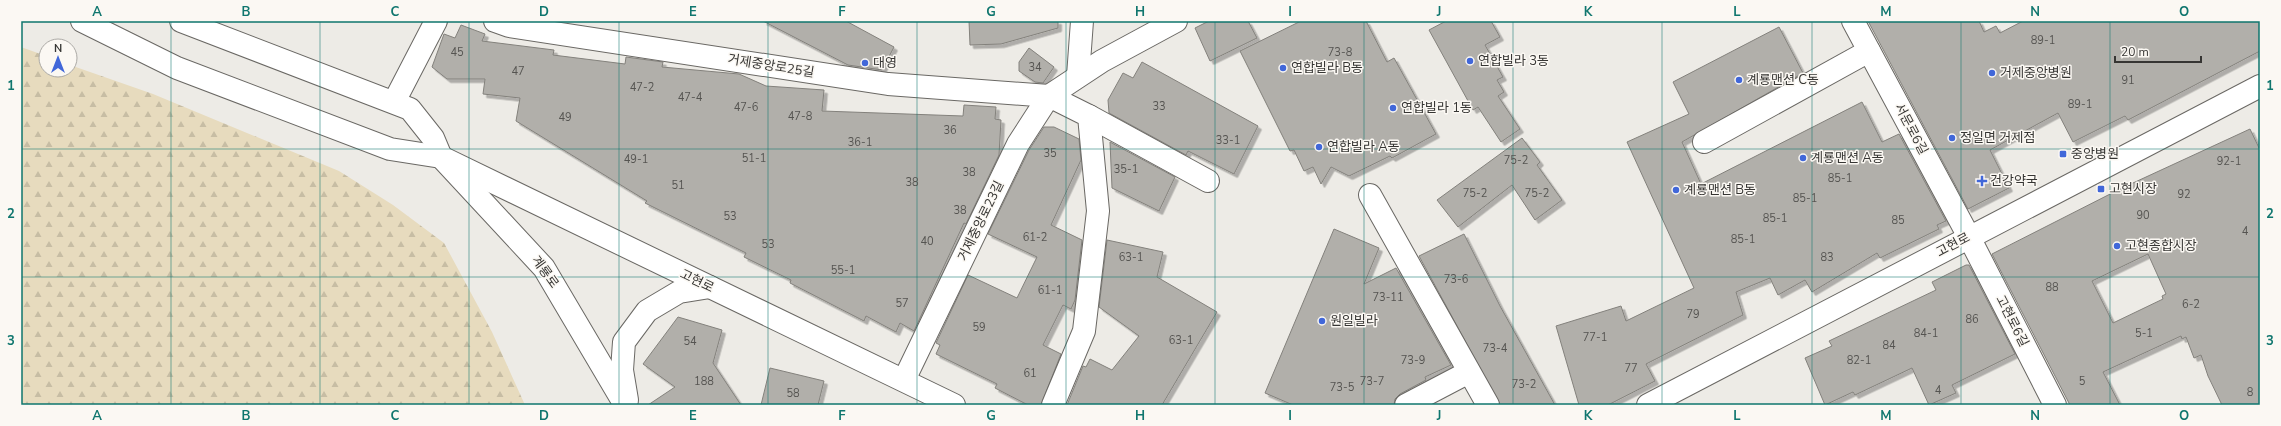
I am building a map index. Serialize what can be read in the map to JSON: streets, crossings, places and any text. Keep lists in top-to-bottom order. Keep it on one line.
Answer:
{"streets":{"street":["거제중앙로25길","서문로6길","거제중앙로23길","고현로","계룡로","고현로6길"]},"crossings":[["거제중앙로25길","거제중앙로23길"],["서문로6길","고현로"],["서문로6길","고현로6길"],["거제중앙로23길","고현로"],["고현로","계룡로"],["고현로","고현로6길"]],"places":{"other":["연합빌라 3동","대영","연합빌라 B동","거제중앙병원","계룡맨션 C동","연합빌라 1동","정일면 거제점","연합빌라 A동","계룡맨션 A동","계룡맨션 B동","고현종합시장","원일빌라"],"transit":["중앙병원","고현시장"],"health":["건강약국"]},"house_numbers":["89-1","45","73-8","34","47","91","47-2","47-4","89-1","33","47-6","47-8","49","36","33-1","36-1","35","51-1","49-1","75-2","92-1","35-1","38","85-1","38","51","75-2","75-2","92","85-1","38","90","53","85-1","85","4","61-2","85-1","40","53","63-1","83","55-1","73-6","88","61-1","73-11","57","6-2","79","86","59","84-1","5-1","77-1","63-1","54","84","73-4","73-9","82-1","77","61","188","73-7","5","73-2","73-5","4","8","58"],"scale_bar":"20 m","north":"top","grid":{"columns":["A","B","C","D","E","F","G","H","I","J","K","L","M","N","O"],"rows":["1","2","3"]}}
